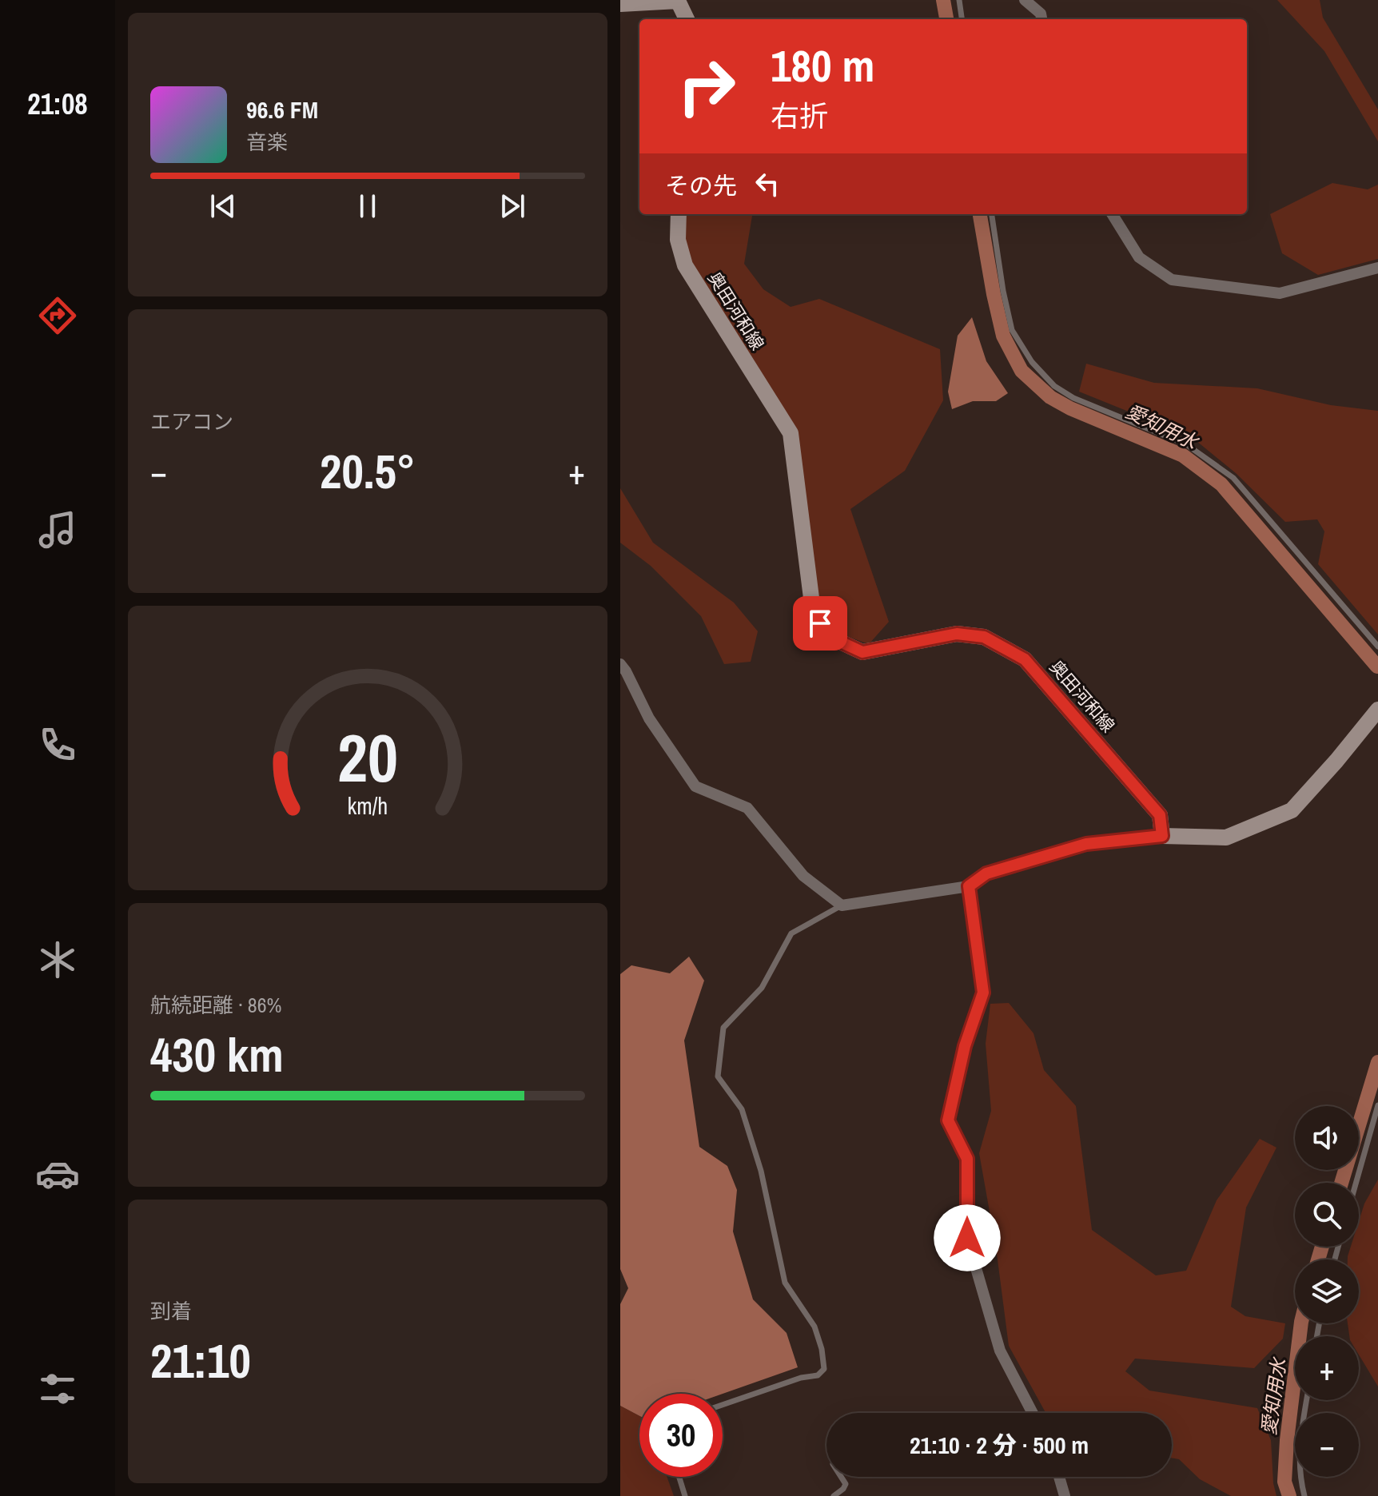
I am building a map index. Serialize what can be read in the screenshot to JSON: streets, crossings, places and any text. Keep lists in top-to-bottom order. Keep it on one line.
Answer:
{"streets":{"main road":["奥田河和線"]},"water":["愛知用水"],"page":{"tabs":"21:08","turn":["180 m","右折"],"song":["96.6 FM","音楽"],"then":"その先","tile":["エアコン",["航続距離 · 86%","430 km"],["到着","21:10"]],"heat":["−","20.5°","+"],"map_buttons":["+","−"],"limit":"30","trip":"21:10 · 2 分 · 500 m","gauge":["20","km/h"]}}
